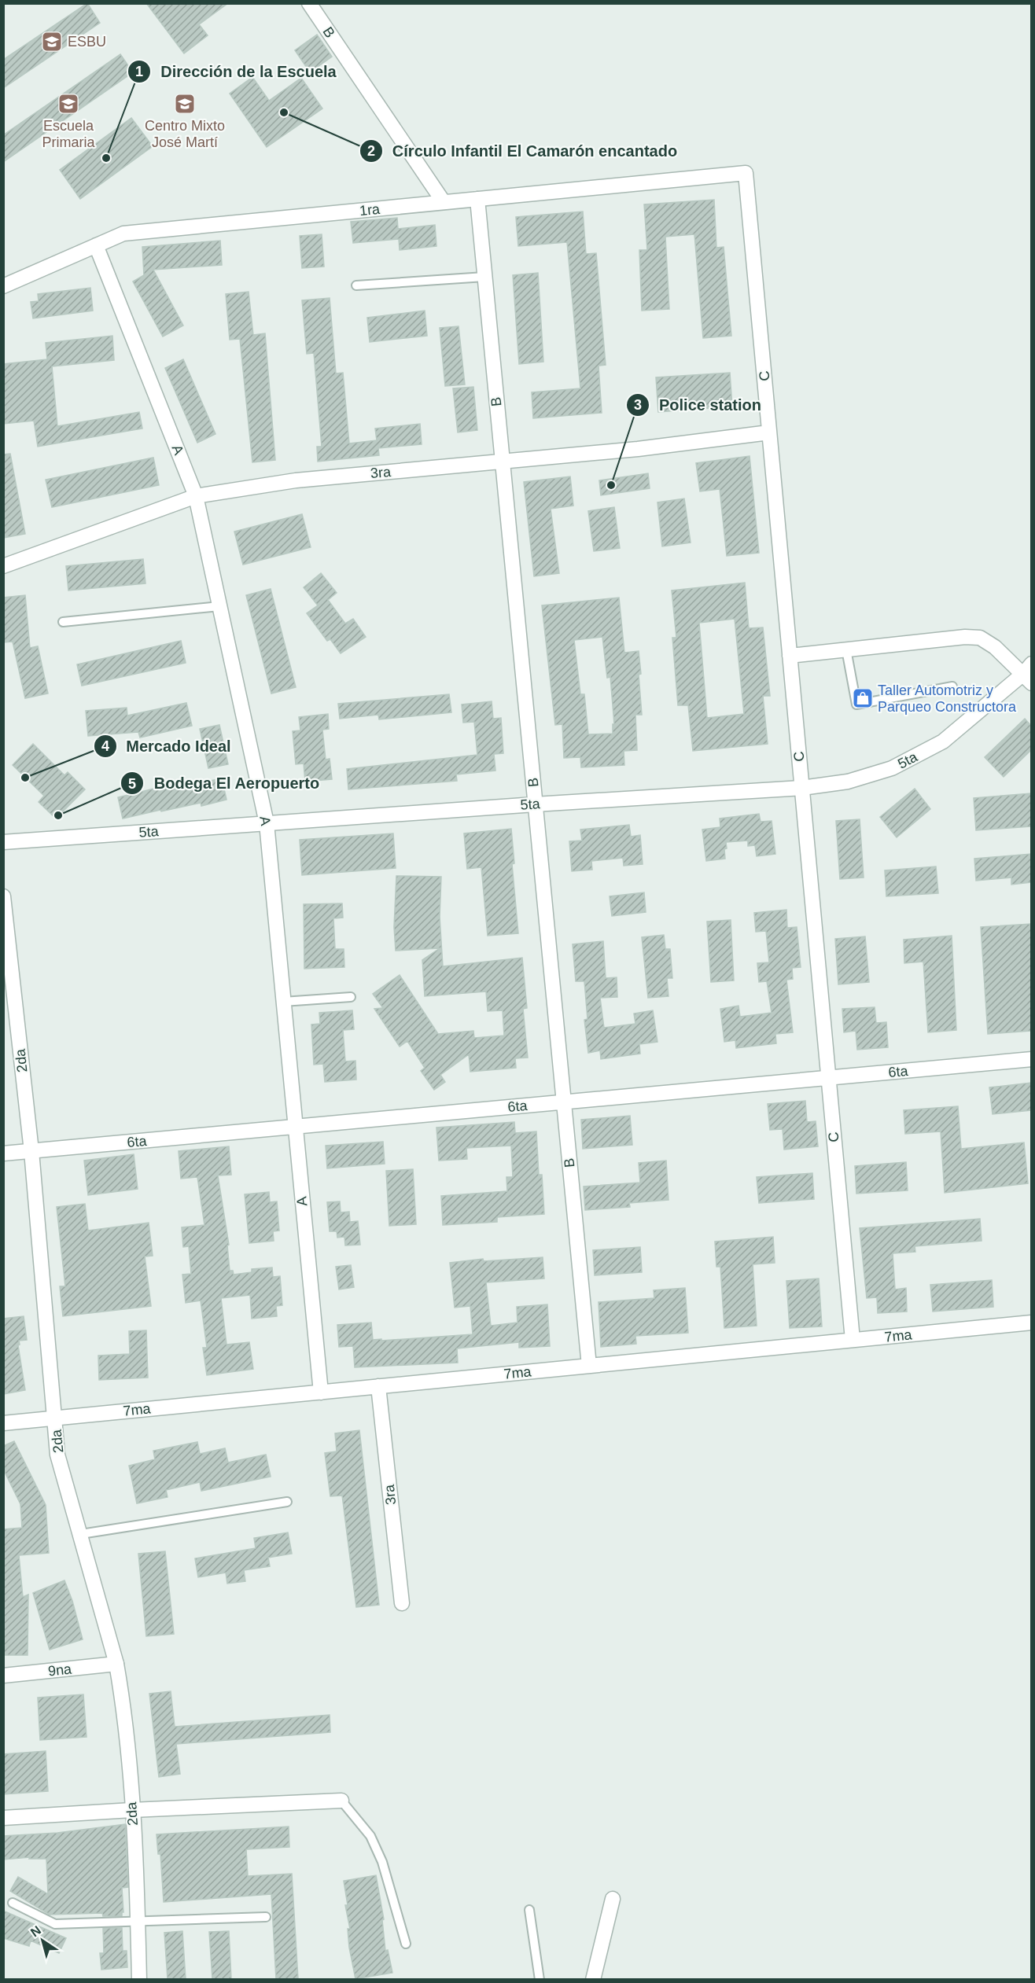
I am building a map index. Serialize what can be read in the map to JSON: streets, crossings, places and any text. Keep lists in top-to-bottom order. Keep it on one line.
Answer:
{"streets":{"street":["B","1ra","C","A","3ra","5ta","2da","6ta","7ma","9na"]},"crossings":[["B","1ra"],["B","3ra"],["B","5ta"],["B","6ta"],["B","7ma"],["1ra","C"],["1ra","A"],["C","3ra"],["C","5ta"],["C","6ta"],["C","7ma"],["A","3ra"],["A","5ta"],["A","6ta"],["A","7ma"],["3ra","7ma"],["2da","6ta"],["2da","7ma"],["2da","9na"]],"places":{"school or university":["ESBU","Escuela Primaria","Centro Mixto José Martí"],"other":["Círculo Infantil El Camarón encantado","Dirección de la Escuela","Police station","Mercado Ideal","Bodega El Aeropuerto"],"shop":["Taller Automotriz y Parqueo Constructora"]},"north":"top left"}
